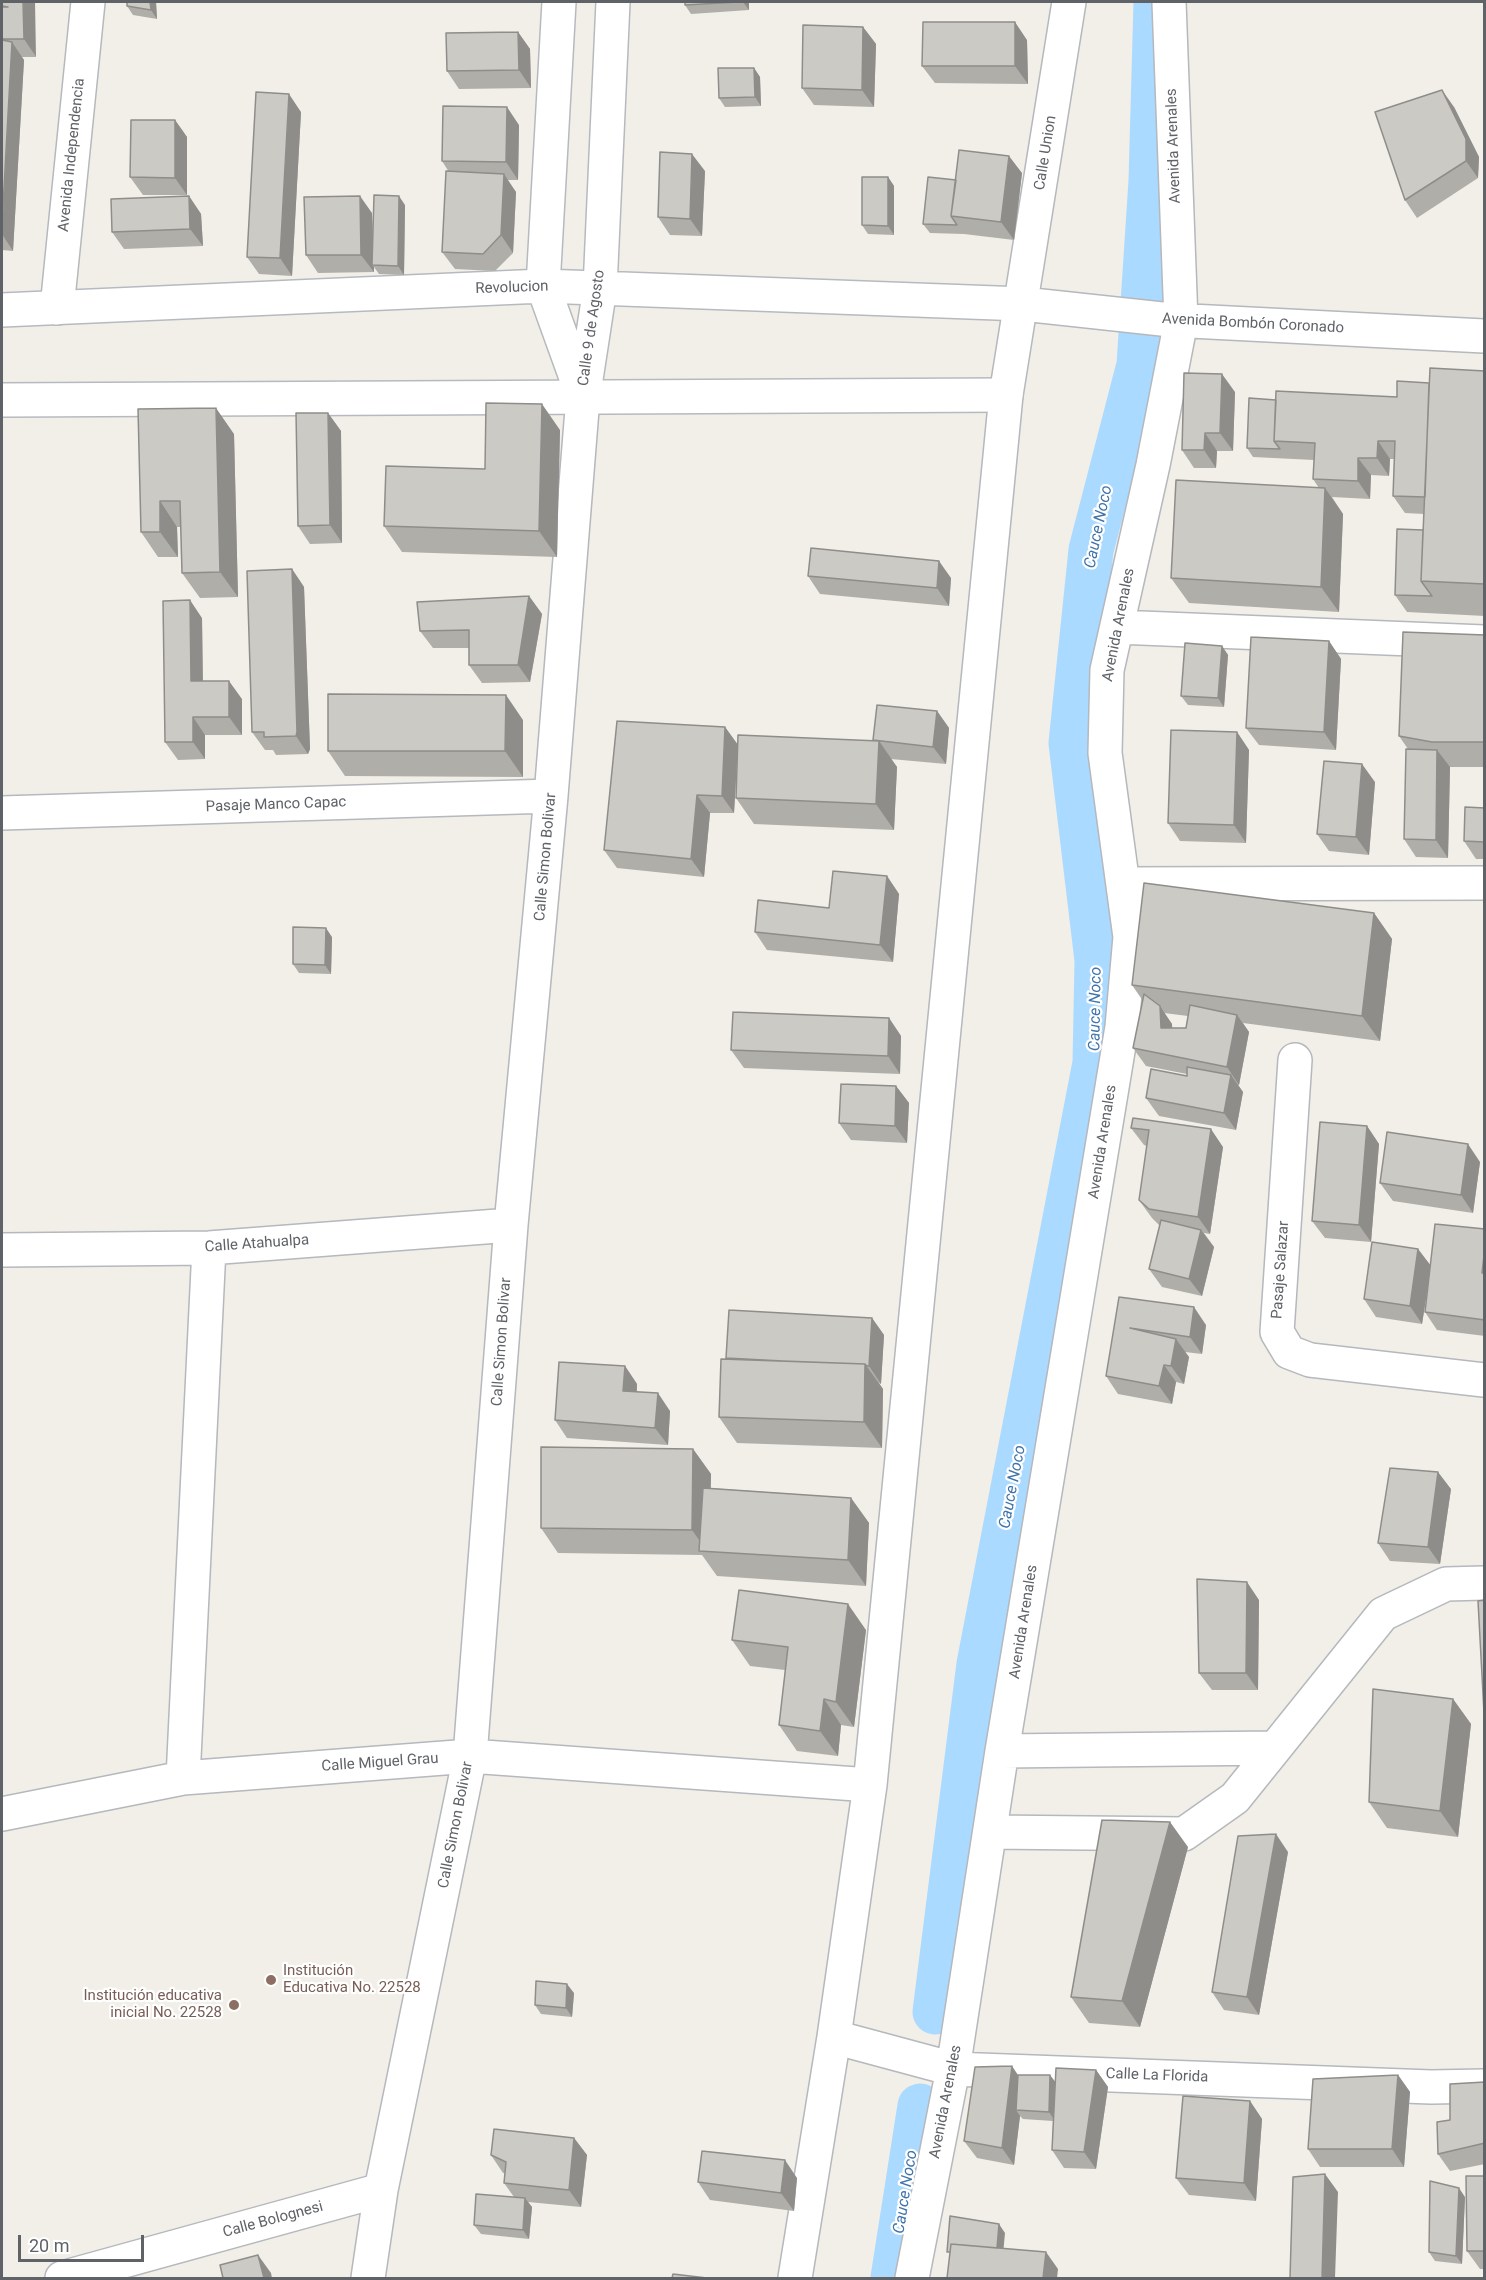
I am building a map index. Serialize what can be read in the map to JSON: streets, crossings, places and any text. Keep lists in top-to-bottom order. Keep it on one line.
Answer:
{"streets":{"street":["Avenida Arenales","Calle Union","Avenida Independencia","Revolucion","Avenida Bombón Coronado","Calle 9 de Agosto","Pasaje Manco Capac","Calle Simon Bolivar","Calle Atahualpa","Pasaje Salazar","Calle Miguel Grau","Calle La Florida","Calle Bolognesi"]},"crossings":[["Avenida Arenales","Avenida Bombón Coronado"],["Avenida Arenales","Calle La Florida"],["Calle Union","Revolucion"],["Calle Union","Avenida Bombón Coronado"],["Avenida Independencia","Revolucion"],["Revolucion","Avenida Bombón Coronado"],["Revolucion","Calle 9 de Agosto"],["Calle 9 de Agosto","Calle Simon Bolivar"],["Pasaje Manco Capac","Calle Simon Bolivar"],["Calle Simon Bolivar","Calle Atahualpa"],["Calle Simon Bolivar","Calle Miguel Grau"],["Calle Simon Bolivar","Calle Bolognesi"]],"water":["Cauce Noco"],"places":["Institución Educativa No. 22528","Institución educativa inicial No. 22528"],"scale_bar":"20 m"}
